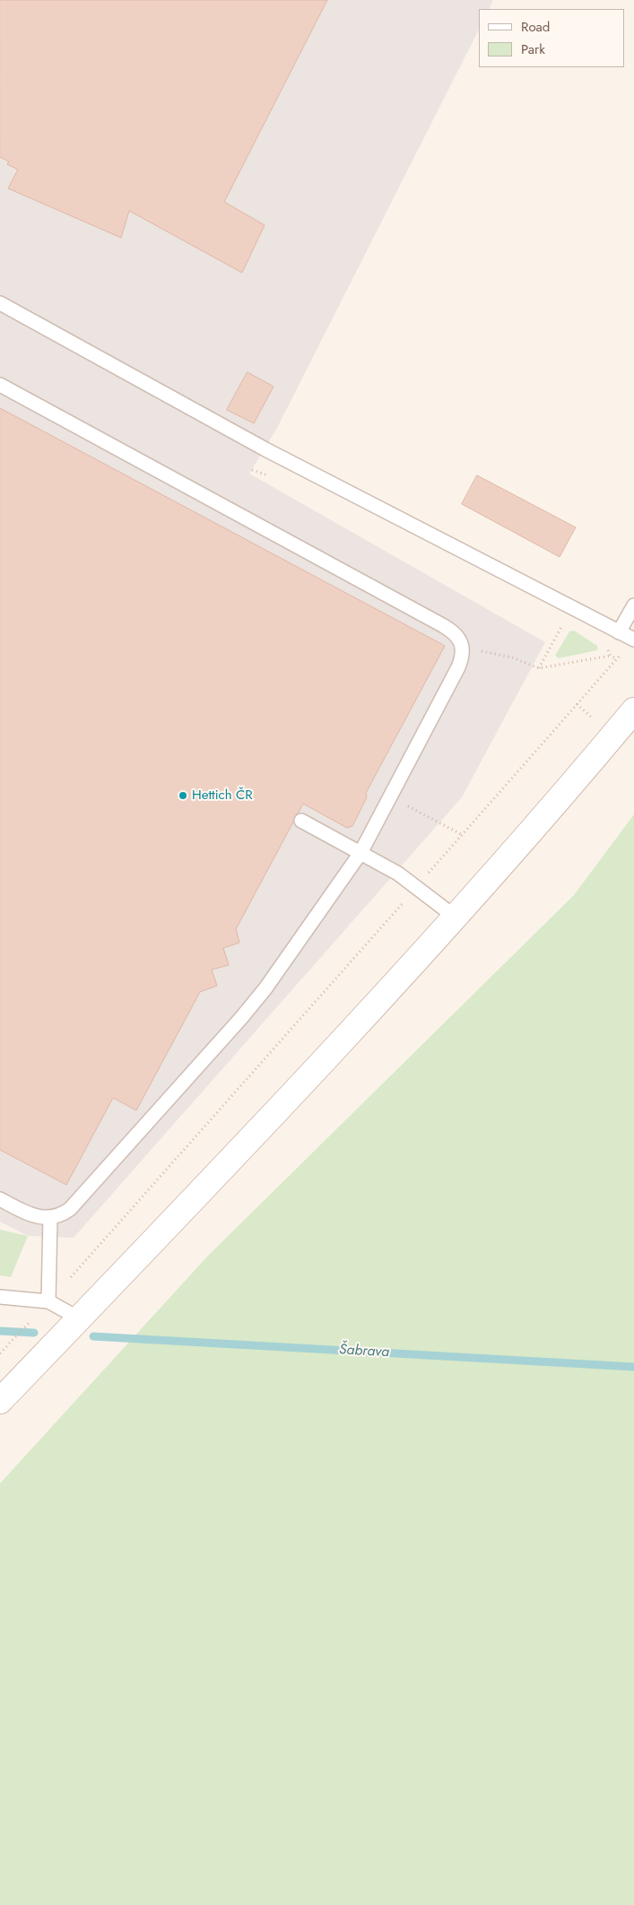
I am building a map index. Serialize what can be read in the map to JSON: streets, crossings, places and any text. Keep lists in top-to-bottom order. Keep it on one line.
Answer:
{"water":["Šabrava"],"places":["Hettich ČR"],"legend":["Road","Park"]}
